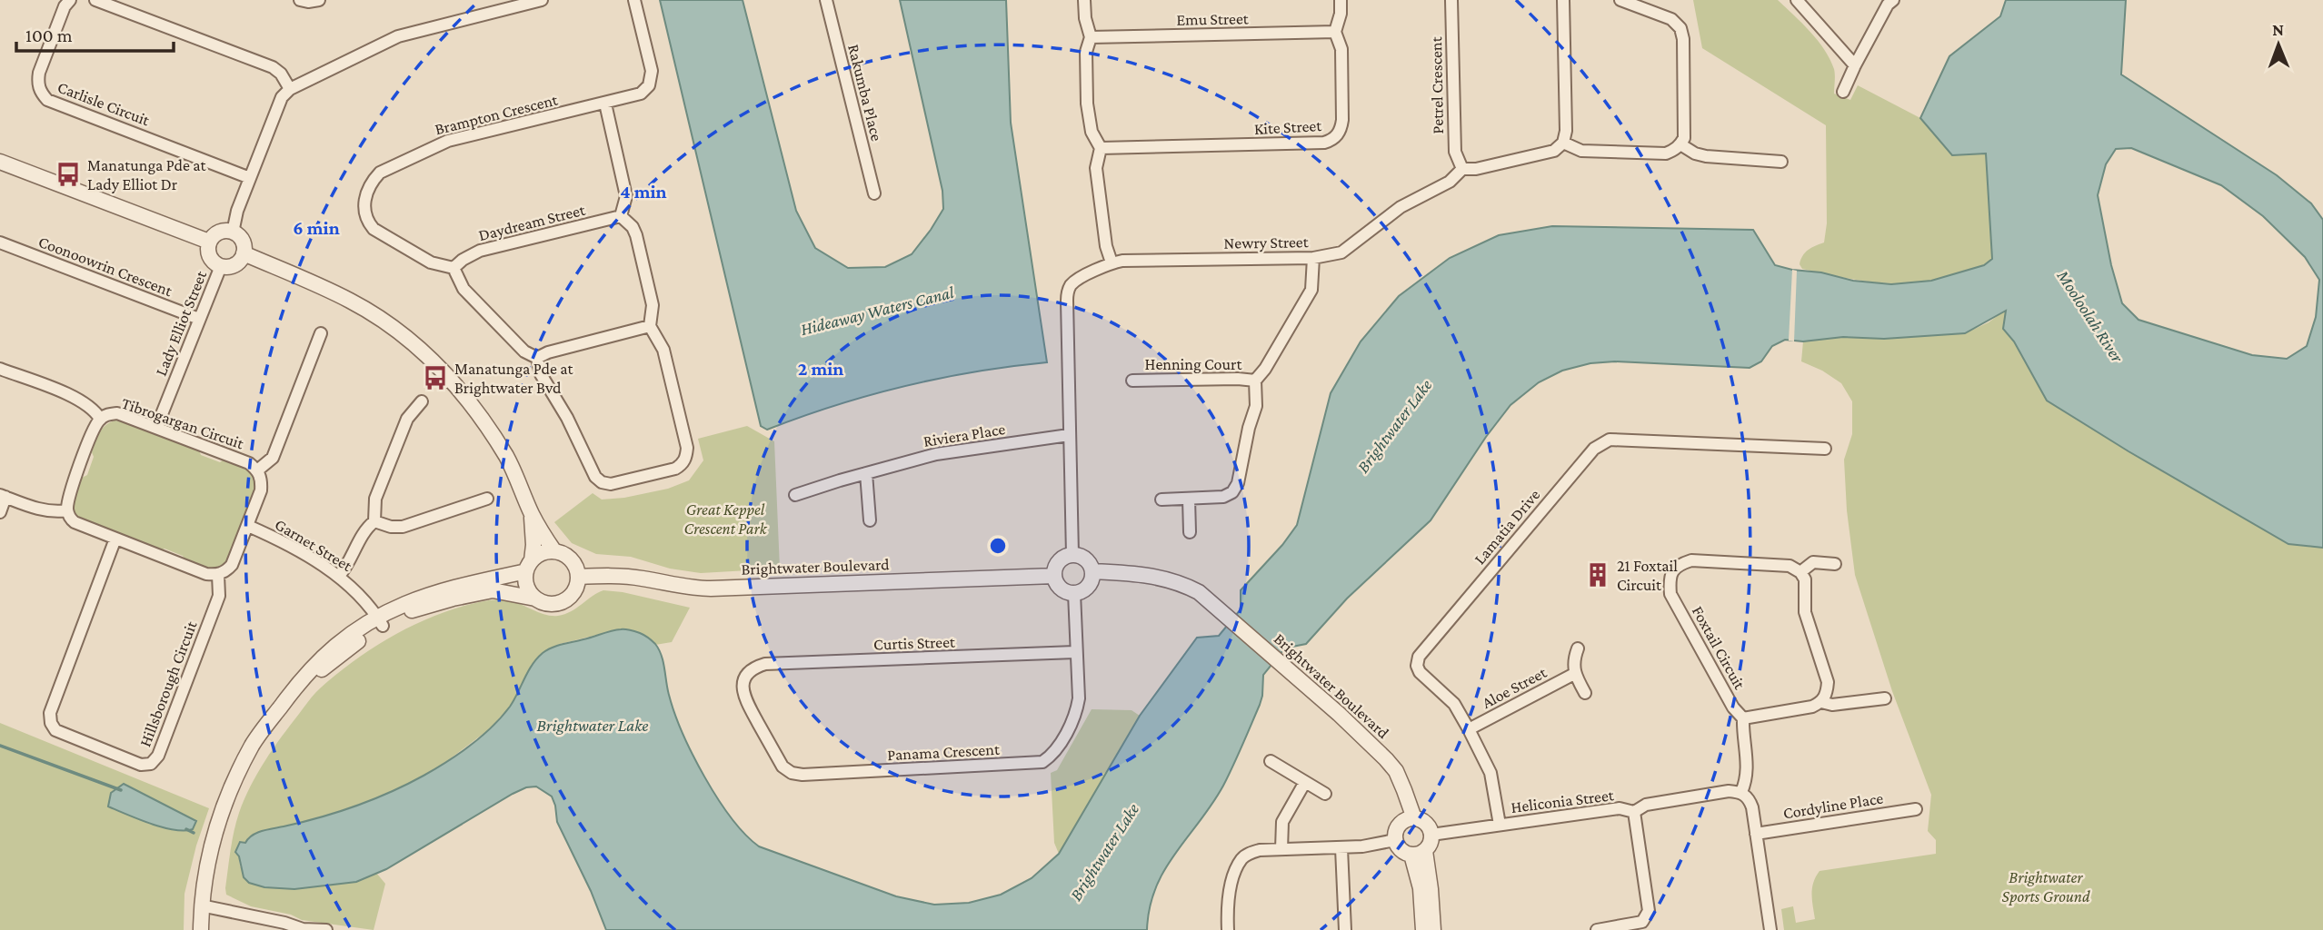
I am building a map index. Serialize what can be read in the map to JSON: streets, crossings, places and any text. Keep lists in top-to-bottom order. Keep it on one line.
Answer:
{"streets":{"street":["Emu Street","Petrel Crescent","Rakumba Place","Carlisle Circuit","Brampton Crescent","Kite Street","Daydream Street","Newry Street","Coonoowrin Crescent","Lady Elliot Street","Henning Court","Tibrogargan Circuit","Riviera Place","Lamatia Drive","Garnet Street","Brightwater Boulevard","Curtis Street","Foxtail Circuit","Hillsborough Circuit","Aloe Street","Panama Crescent","Heliconia Street","Cordyline Place"]},"crossings":[["Emu Street","Kite Street"],["Petrel Crescent","Newry Street"],["Brampton Crescent","Daydream Street"],["Newry Street","Riviera Place"],["Newry Street","Brightwater Boulevard"],["Newry Street","Panama Crescent"],["Coonoowrin Crescent","Lady Elliot Street"],["Lady Elliot Street","Tibrogargan Circuit"],["Lamatia Drive","Aloe Street"],["Lamatia Drive","Heliconia Street"],["Brightwater Boulevard","Panama Crescent"],["Brightwater Boulevard","Heliconia Street"],["Curtis Street","Panama Crescent"]],"water":["Hideaway Waters Canal","Mooloolah River","Brightwater Lake"],"parks":["Great Keppel Crescent Park","Brightwater Sports Ground"],"places":{"bus stop":["Manatunga Pde at Lady Elliot Dr","Manatunga Pde at Brightwater Bvd"],"building":["21 Foxtail Circuit"]},"scale_bar":"100 m","north":"top","rings":["4 min","6 min","2 min"]}
